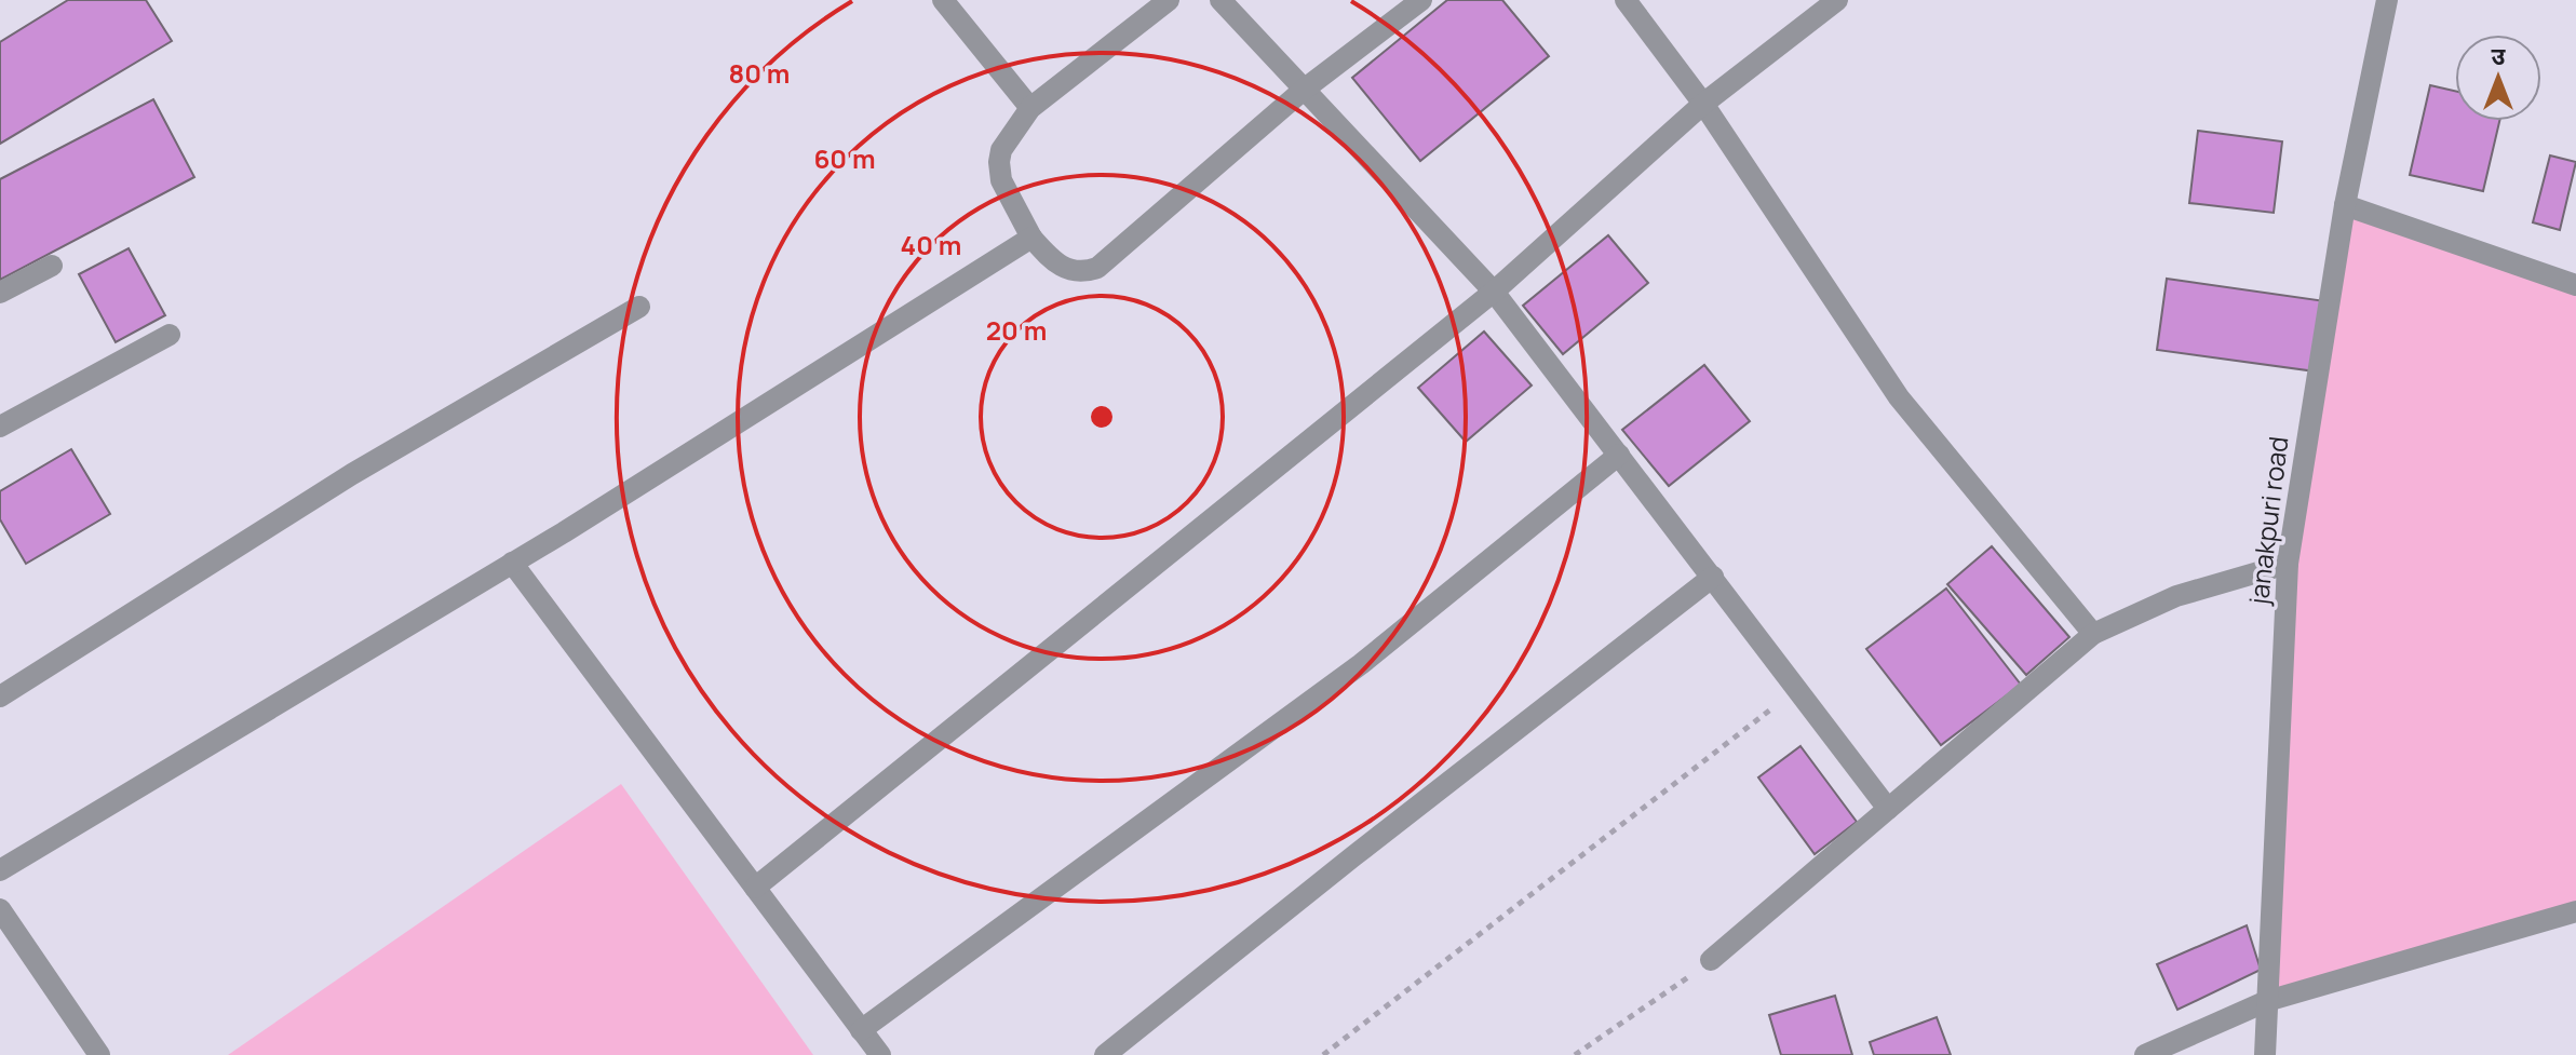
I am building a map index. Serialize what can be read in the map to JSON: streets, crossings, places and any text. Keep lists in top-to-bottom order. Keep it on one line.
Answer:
{"streets":{"street":["janakpuri road"]},"north":"top","rings":["80 m","60 m","40 m","20 m"]}
